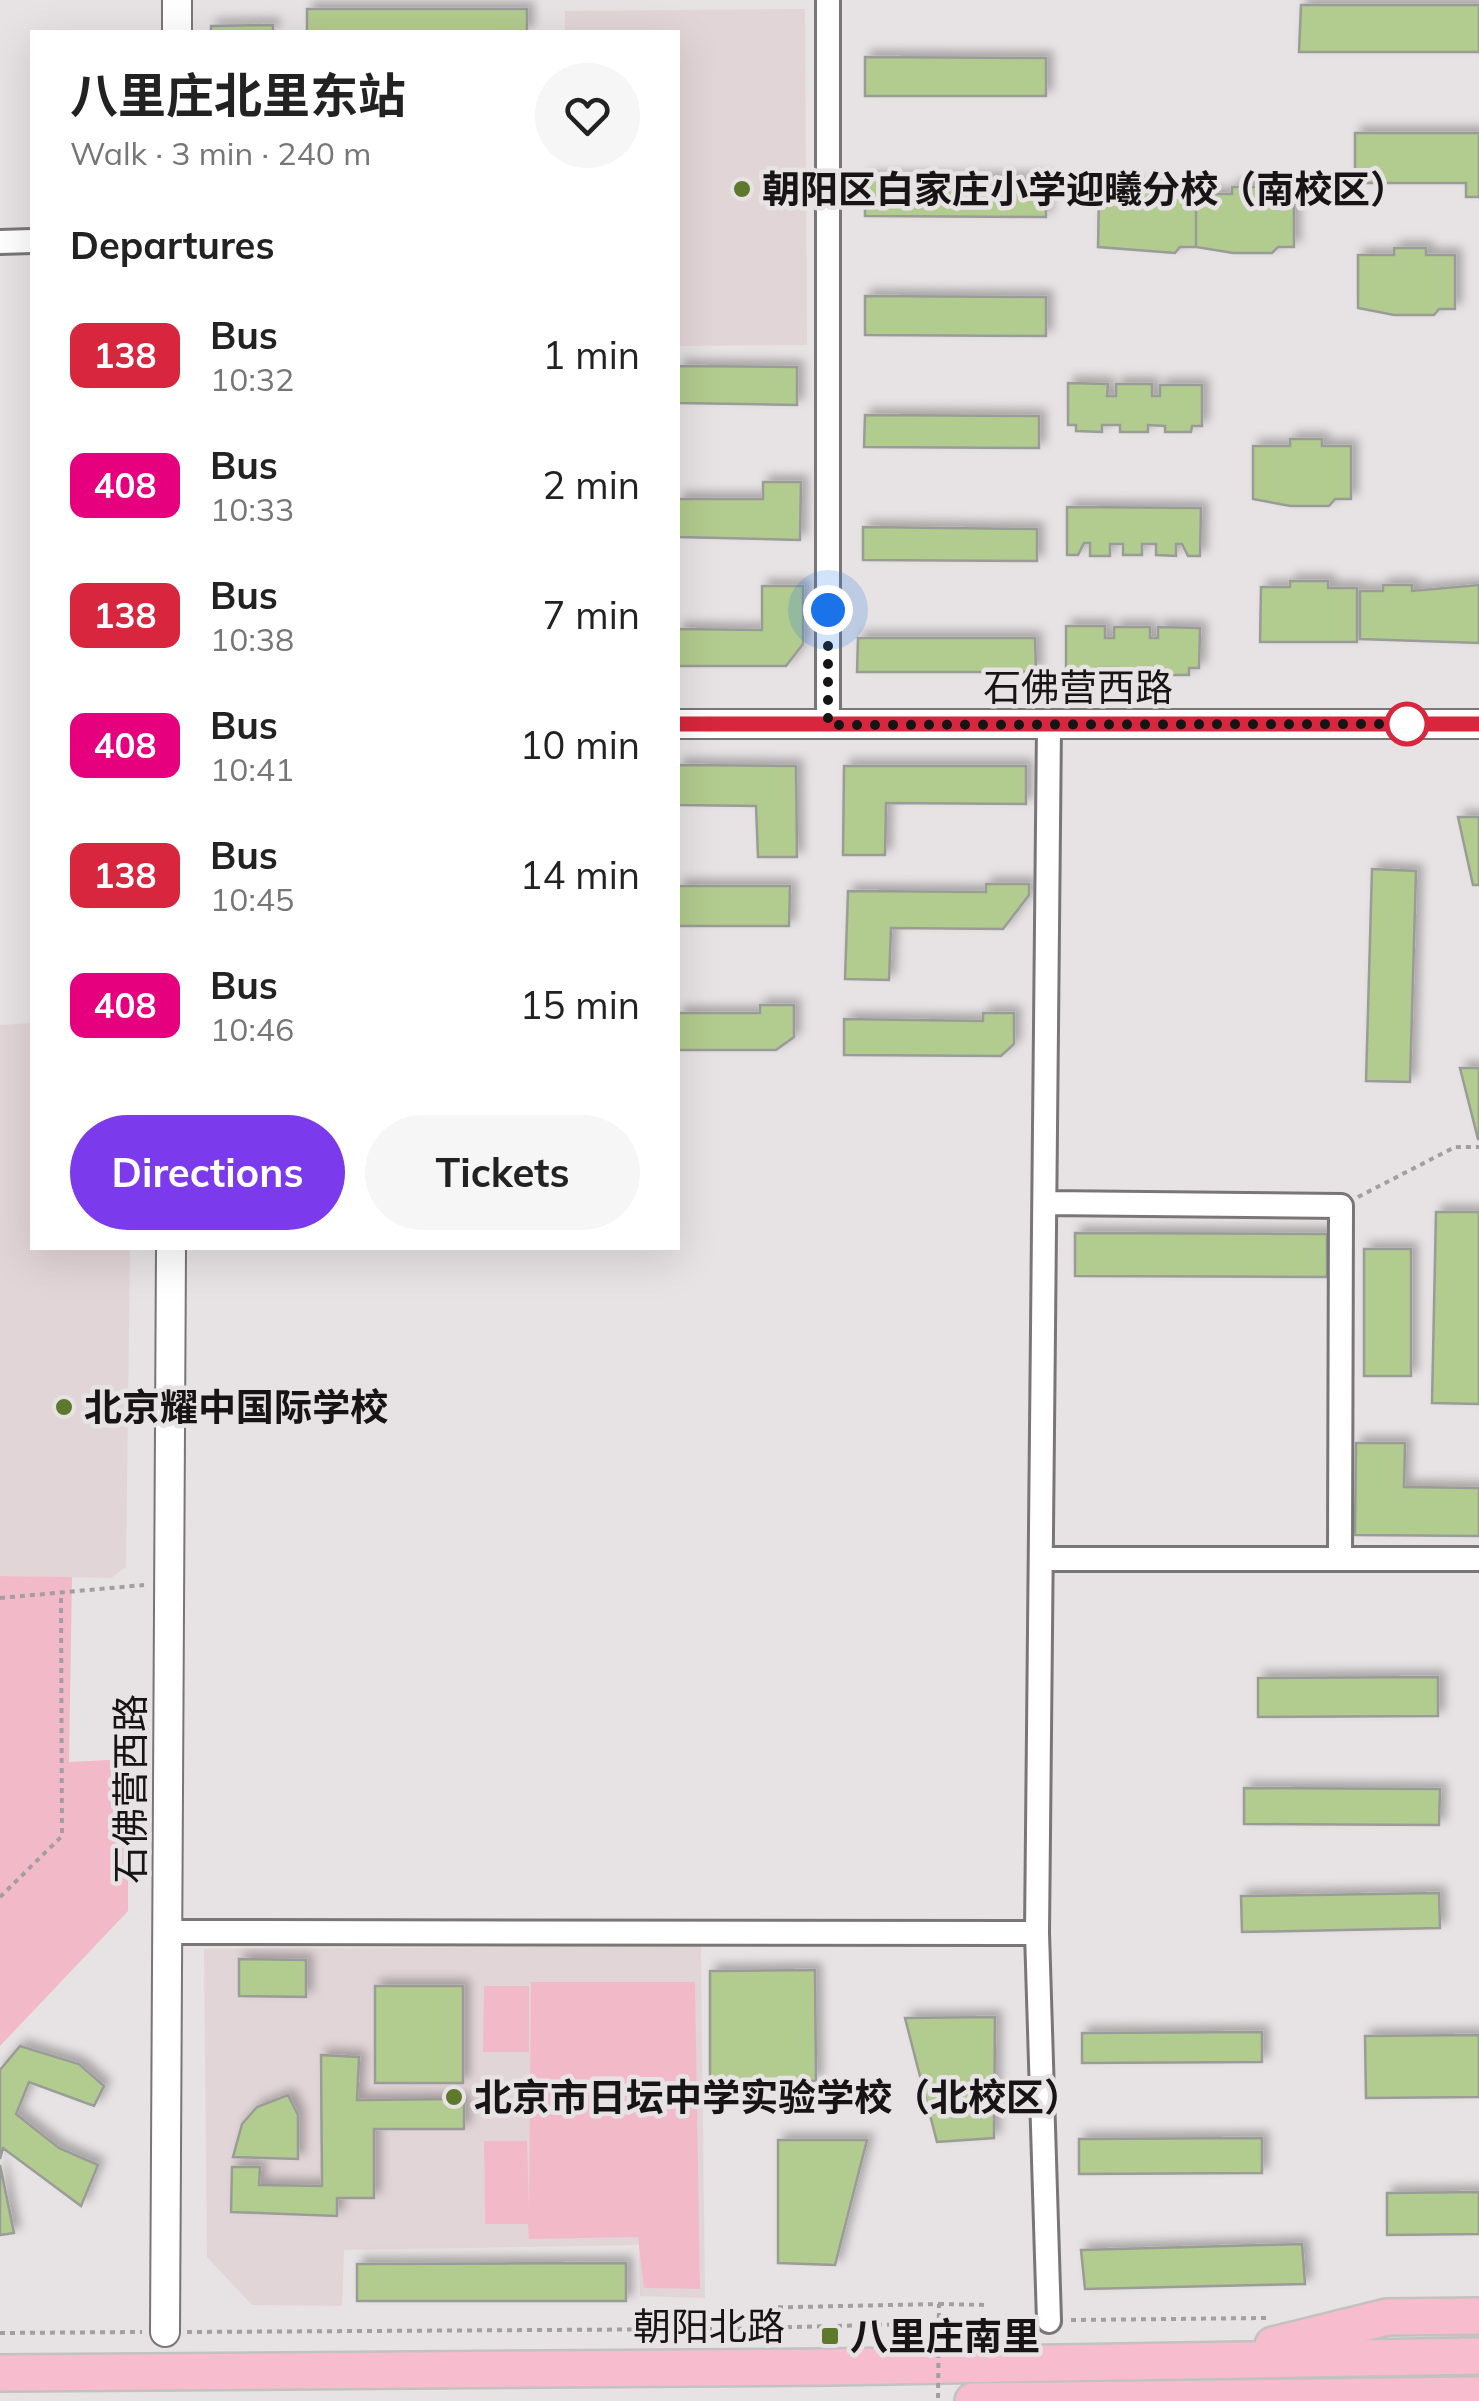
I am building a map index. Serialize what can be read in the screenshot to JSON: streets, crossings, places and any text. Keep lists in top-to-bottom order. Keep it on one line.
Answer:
{"streets":{"main road":["朝阳北路"],"street":["石佛营西路"]},"places":{"other":["朝阳区白家庄小学迎曦分校（南校区）","北京耀中国际学校","北京市日坛中学实验学校（北校区）"],"transit":["八里庄南里"]},"lines":["bus line 138"],"page":{"heading":[["八里庄北里东站","Walk · 3 min · 240 m"],"Departures"],"list":[{"mark":"138","name":"Bus","note":"10:32","value":"1 min"},{"mark":"408","name":"Bus","note":"10:33","value":"2 min"},{"mark":"138","name":"Bus","note":"10:38","value":"7 min"},{"mark":"408","name":"Bus","note":"10:41","value":"10 min"},{"mark":"138","name":"Bus","note":"10:45","value":"14 min"},{"mark":"408","name":"Bus","note":"10:46","value":"15 min"}],"buttons":["Directions","Tickets"]}}
